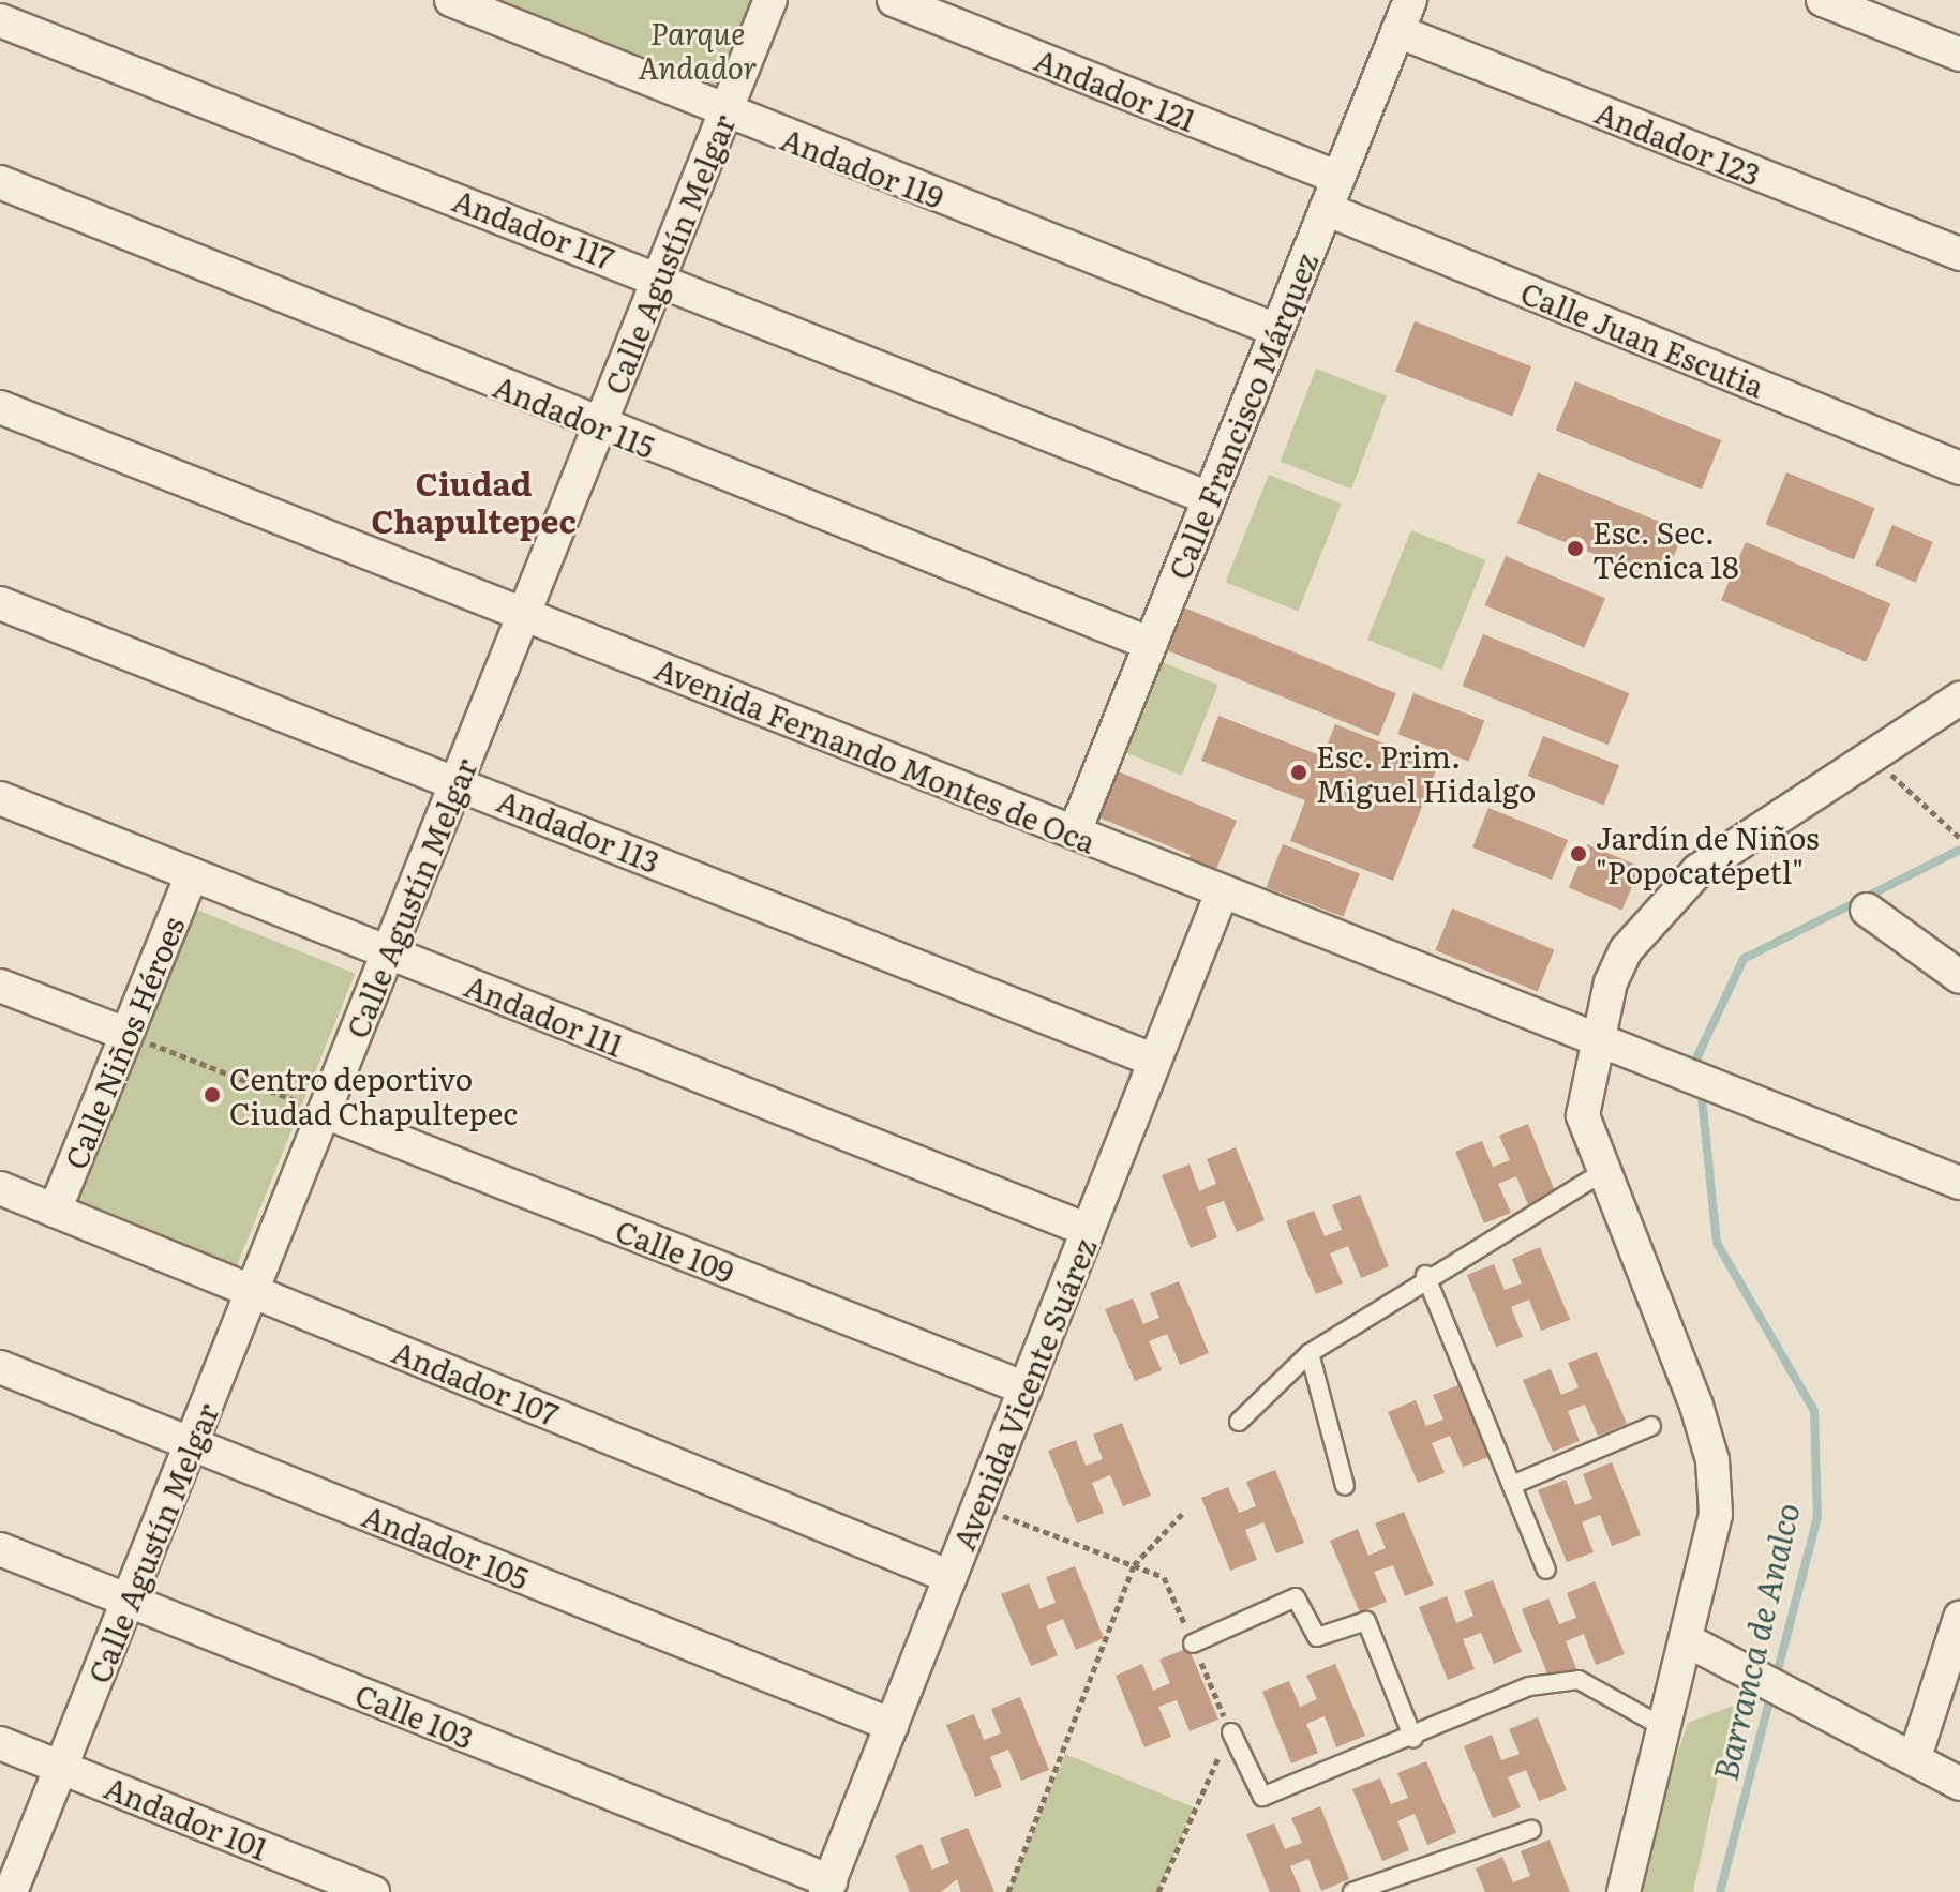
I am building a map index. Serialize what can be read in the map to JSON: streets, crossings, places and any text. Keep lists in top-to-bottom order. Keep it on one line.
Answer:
{"streets":{"street":["Andador 121","Andador 123","Andador 119","Andador 117","Calle Agustín Melgar","Calle Juan Escutia","Andador 115","Calle Francisco Márquez","Avenida Fernando Montes de Oca","Andador 113","Andador 111","Calle Niños Héroes","Calle 109","Andador 107","Avenida Vicente Suárez","Andador 105","Calle 103","Andador 101"]},"crossings":[["Andador 121","Calle Francisco Márquez"],["Andador 123","Calle Francisco Márquez"],["Andador 119","Calle Agustín Melgar"],["Andador 119","Calle Francisco Márquez"],["Andador 117","Calle Agustín Melgar"],["Andador 117","Calle Francisco Márquez"],["Calle Agustín Melgar","Andador 115"],["Calle Agustín Melgar","Avenida Fernando Montes de Oca"],["Calle Agustín Melgar","Andador 113"],["Calle Agustín Melgar","Andador 111"],["Calle Agustín Melgar","Calle 109"],["Calle Agustín Melgar","Andador 107"],["Calle Agustín Melgar","Andador 105"],["Calle Agustín Melgar","Calle 103"],["Calle Agustín Melgar","Andador 101"],["Calle Juan Escutia","Calle Francisco Márquez"],["Andador 115","Calle Francisco Márquez"],["Calle Francisco Márquez","Avenida Fernando Montes de Oca"],["Avenida Fernando Montes de Oca","Avenida Vicente Suárez"],["Andador 113","Avenida Vicente Suárez"],["Andador 111","Calle Niños Héroes"],["Andador 111","Avenida Vicente Suárez"],["Calle Niños Héroes","Andador 107"],["Calle 109","Avenida Vicente Suárez"],["Andador 107","Avenida Vicente Suárez"],["Avenida Vicente Suárez","Andador 105"],["Avenida Vicente Suárez","Calle 103"]],"districts":["Ciudad Chapultepec"],"water":["Barranca de Analco"],"parks":["Parque Andador"],"places":["Esc. Sec. Técnica 18","Esc. Prim. Miguel Hidalgo","Jardín de Niños \"Popocatépetl\"","Centro deportivo Ciudad Chapultepec"]}
